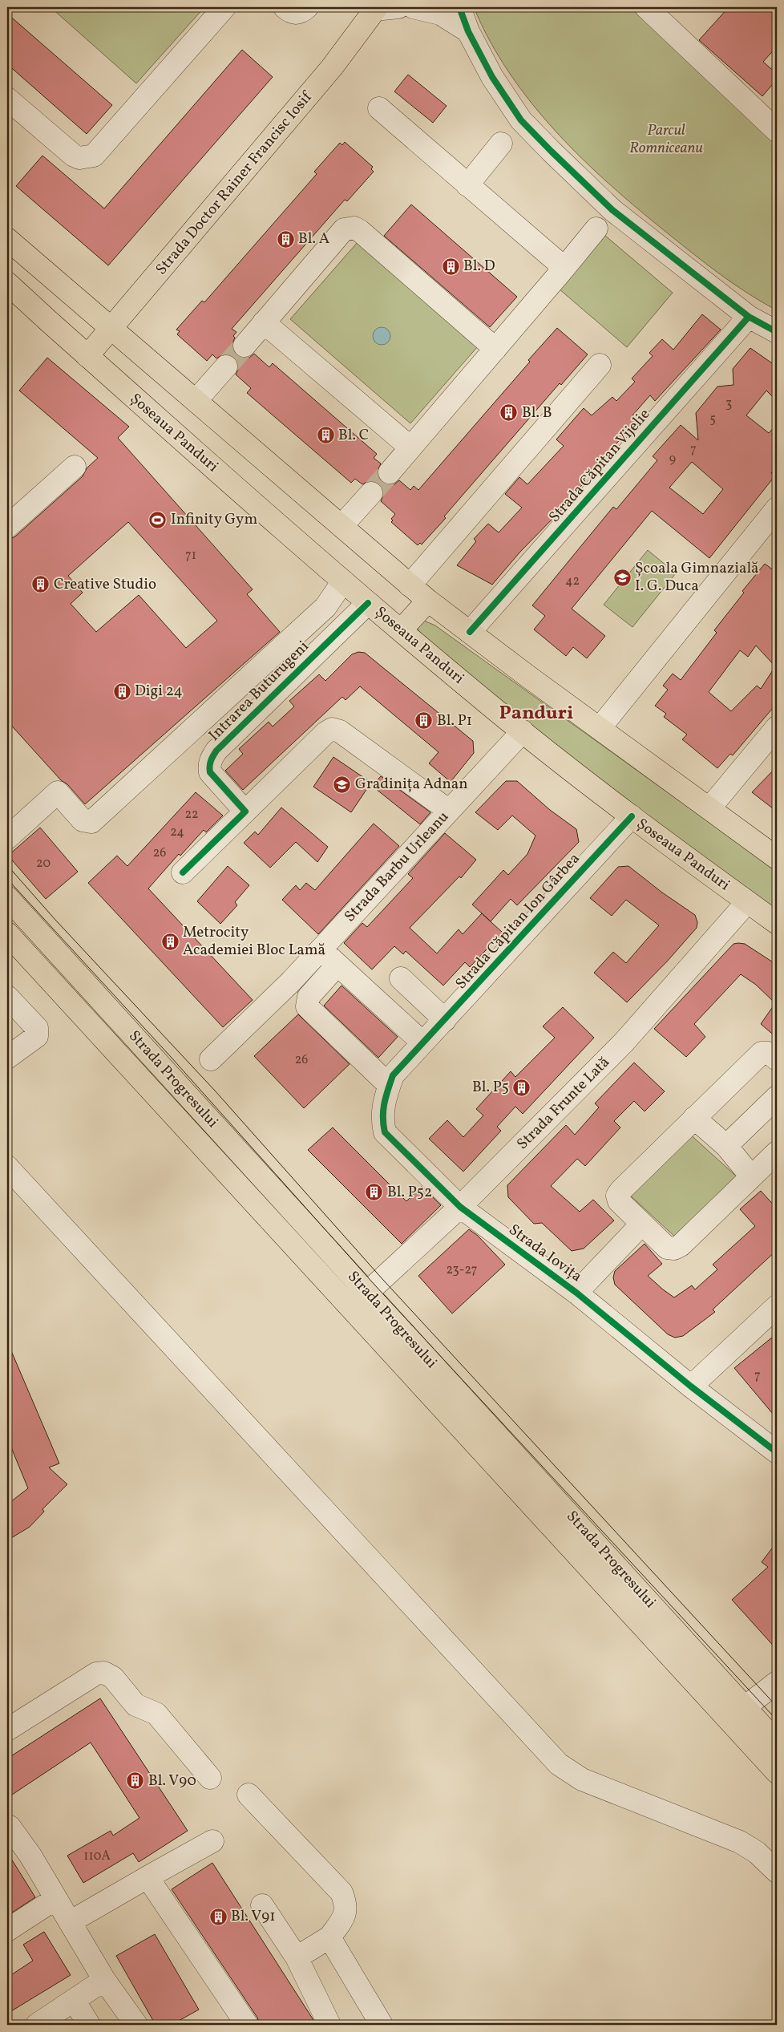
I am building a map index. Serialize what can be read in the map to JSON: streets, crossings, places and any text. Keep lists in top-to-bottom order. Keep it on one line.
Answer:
{"streets":{"main road":["Strada Doctor Rainer Francisc Iosif","Șoseaua Panduri","Strada Progresului"],"street":["Strada Căpitan Vijelie","Intrarea Buturugeni","Strada Barbu Urleanu","Strada Căpitan Ion Gârbea","Strada Frunte Lată","Strada Iovița"]},"crossings":[["Strada Doctor Rainer Francisc Iosif","Șoseaua Panduri"],["Șoseaua Panduri","Intrarea Buturugeni"],["Șoseaua Panduri","Strada Barbu Urleanu"],["Șoseaua Panduri","Strada Căpitan Ion Gârbea"],["Șoseaua Panduri","Strada Frunte Lată"],["Strada Căpitan Ion Gârbea","Strada Iovița"],["Strada Progresului","Strada Frunte Lată"],["Strada Frunte Lată","Strada Iovița"]],"districts":["Panduri"],"parks":["Parcul Romniceanu"],"places":{"building":["Bl. A","Bl. D","Bl. B","Bl. C","Creative Studio","Digi 24","Bl. P1","Metrocity Academiei Bloc Lamă","Bl. P5","Bl. P52","Bl. V90","Bl. V91"],"sports":["Infinity Gym"],"school or university":["Școala Gimnazială I. G. Duca","Gradinița Adnan"]},"house_numbers":["3","5","7","9","71","42","22","24","26","20","26","23-27","7","110A"]}
